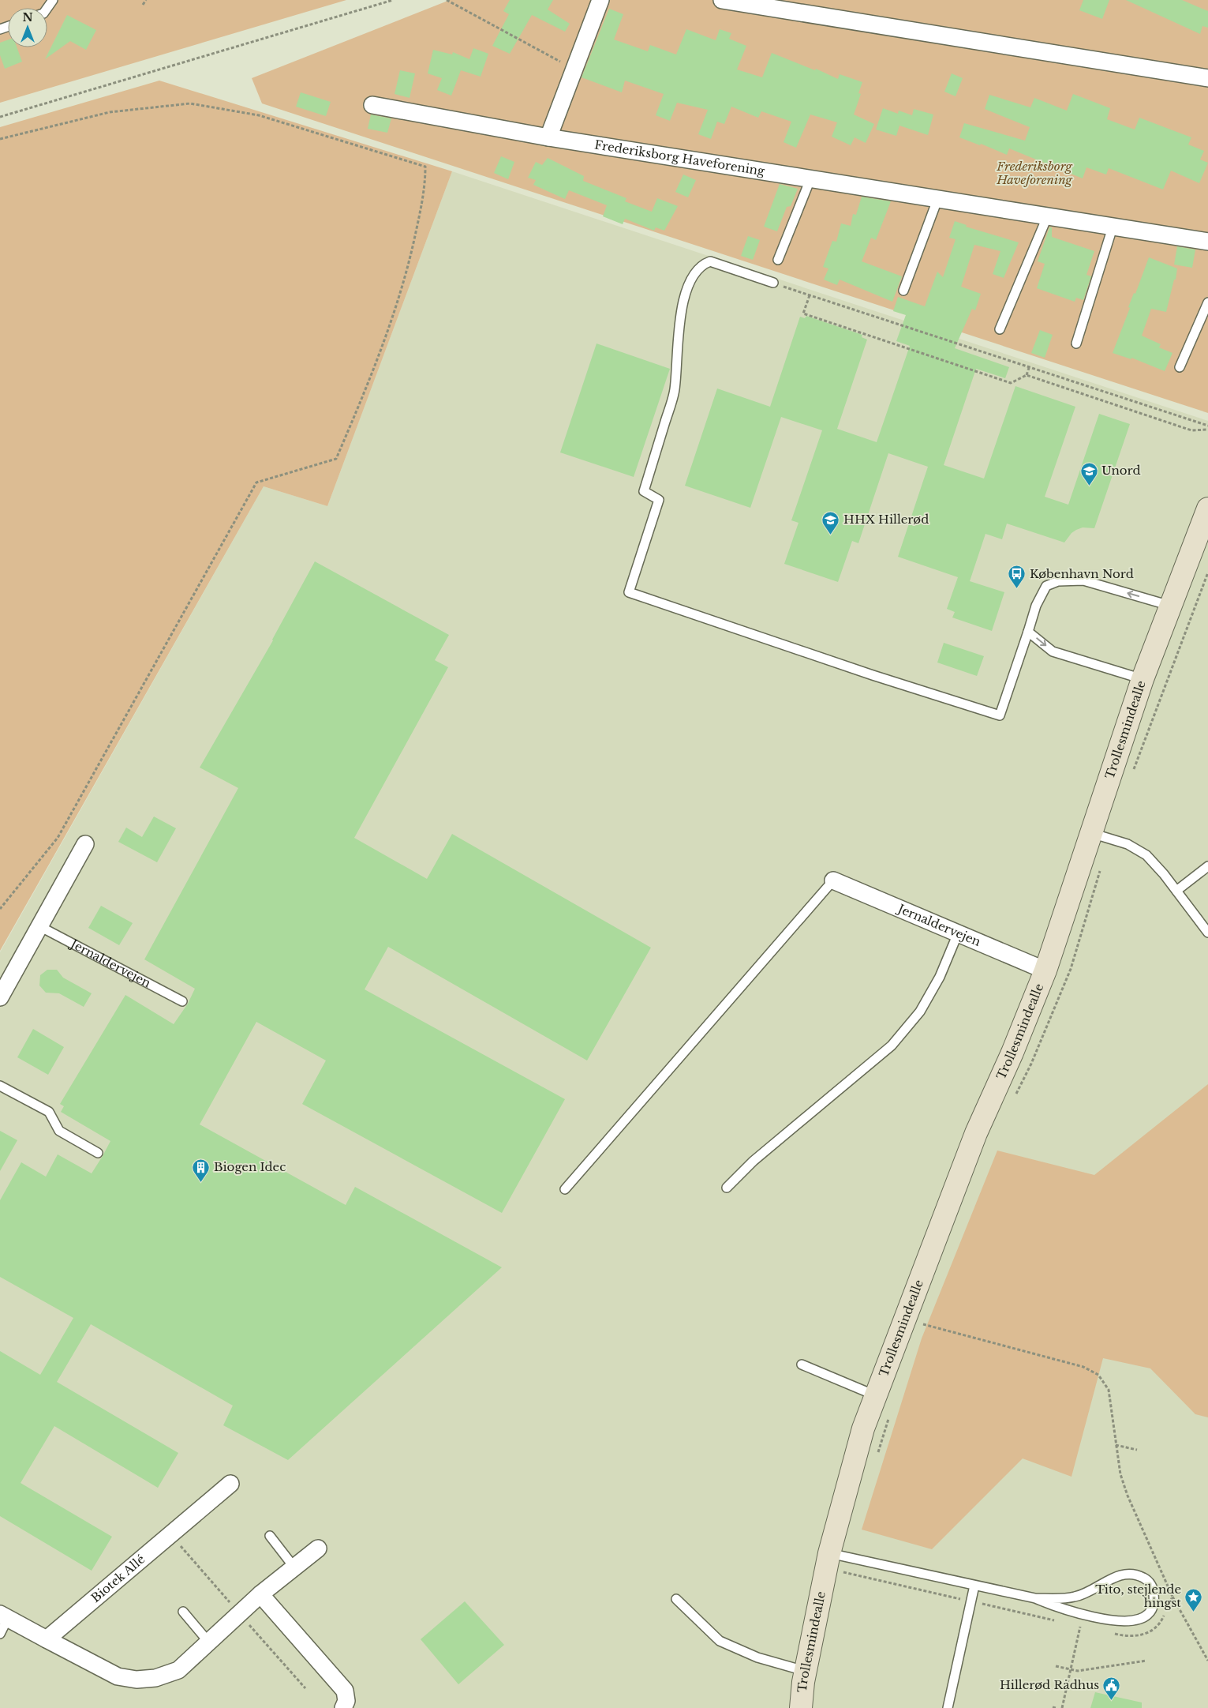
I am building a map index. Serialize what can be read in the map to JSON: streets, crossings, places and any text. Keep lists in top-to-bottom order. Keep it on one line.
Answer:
{"streets":{"street":["Frederiksborg Haveforening","Trollesmindealle","Jernaldervejen","Biotek Allé"]},"crossings":[["Trollesmindealle","Jernaldervejen"]],"parks":["Frederiksborg Haveforening"],"places":{"school or university":["Unord","HHX Hillerød"],"bus stop":["København Nord"],"building":["Biogen Idec"],"place":["Tito, stejlende hingst"],"public building":["Hillerød Rådhus"]},"north":"top"}
